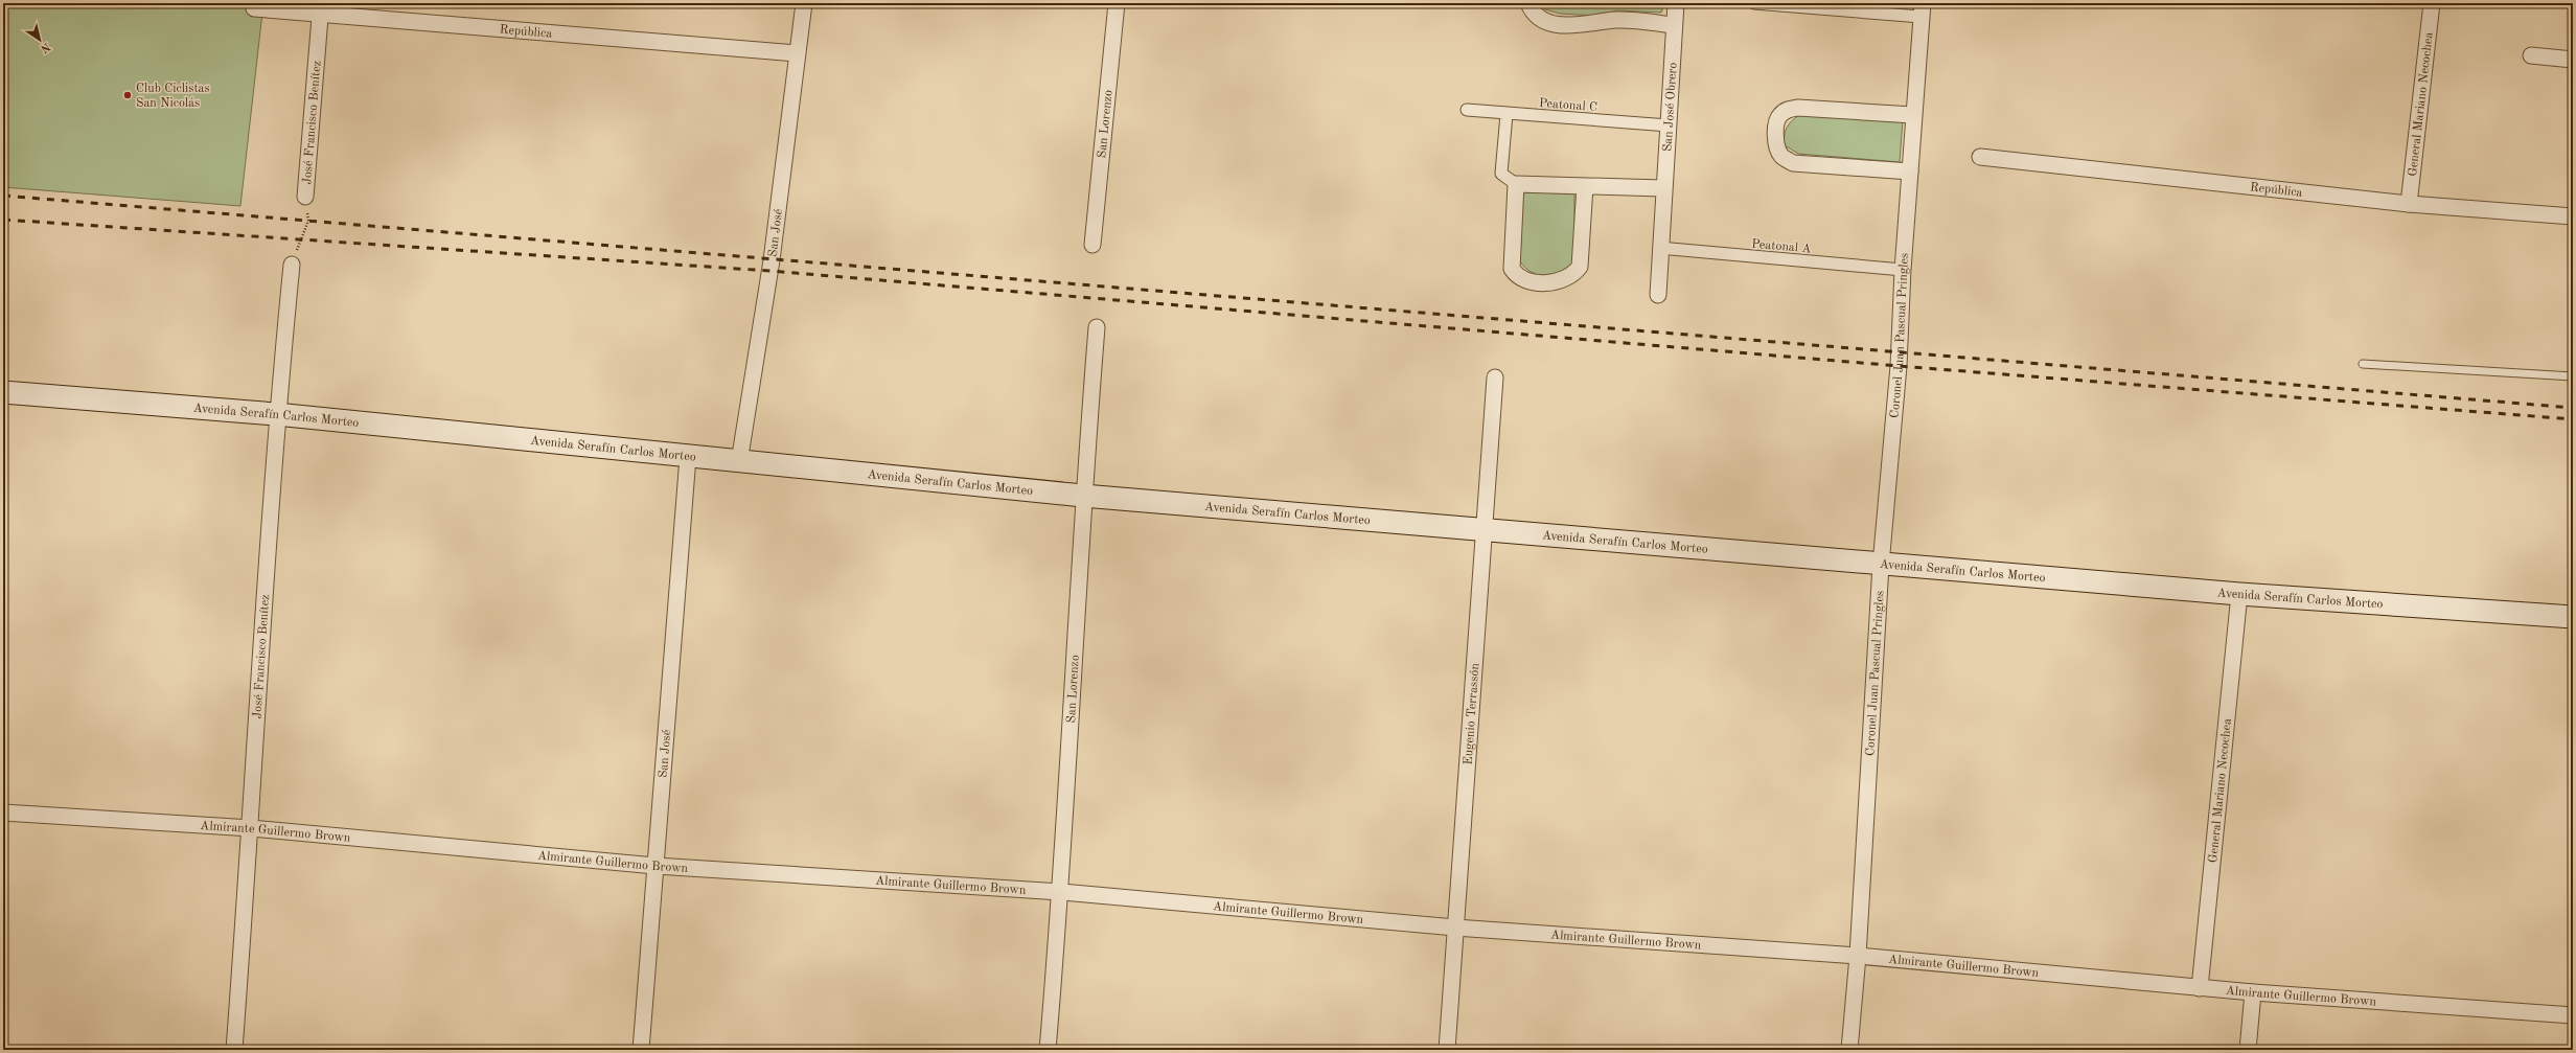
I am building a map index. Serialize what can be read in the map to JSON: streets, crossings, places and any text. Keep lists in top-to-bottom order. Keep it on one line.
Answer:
{"streets":{"main road":["Avenida Serafín Carlos Morteo"],"street":["República","General Mariano Necochea","Peatonal C","San José Obrero","José Francisco Benítez","San Lorenzo","San José","Peatonal A","Coronel Juan Pascual Pringles","Eugenio Terrassón","Almirante Guillermo Brown"]},"crossings":[["República","General Mariano Necochea"],["República","José Francisco Benítez"],["República","San José"],["General Mariano Necochea","Avenida Serafín Carlos Morteo"],["General Mariano Necochea","Almirante Guillermo Brown"],["Peatonal C","San José Obrero"],["San José Obrero","Peatonal A"],["José Francisco Benítez","Avenida Serafín Carlos Morteo"],["José Francisco Benítez","Almirante Guillermo Brown"],["San Lorenzo","Avenida Serafín Carlos Morteo"],["San Lorenzo","Almirante Guillermo Brown"],["San José","Avenida Serafín Carlos Morteo"],["San José","Almirante Guillermo Brown"],["Peatonal A","Coronel Juan Pascual Pringles"],["Coronel Juan Pascual Pringles","Avenida Serafín Carlos Morteo"],["Coronel Juan Pascual Pringles","Almirante Guillermo Brown"],["Avenida Serafín Carlos Morteo","Eugenio Terrassón"],["Eugenio Terrassón","Almirante Guillermo Brown"]],"places":["Club Ciclistas San Nicolás"],"north":"bottom right"}
